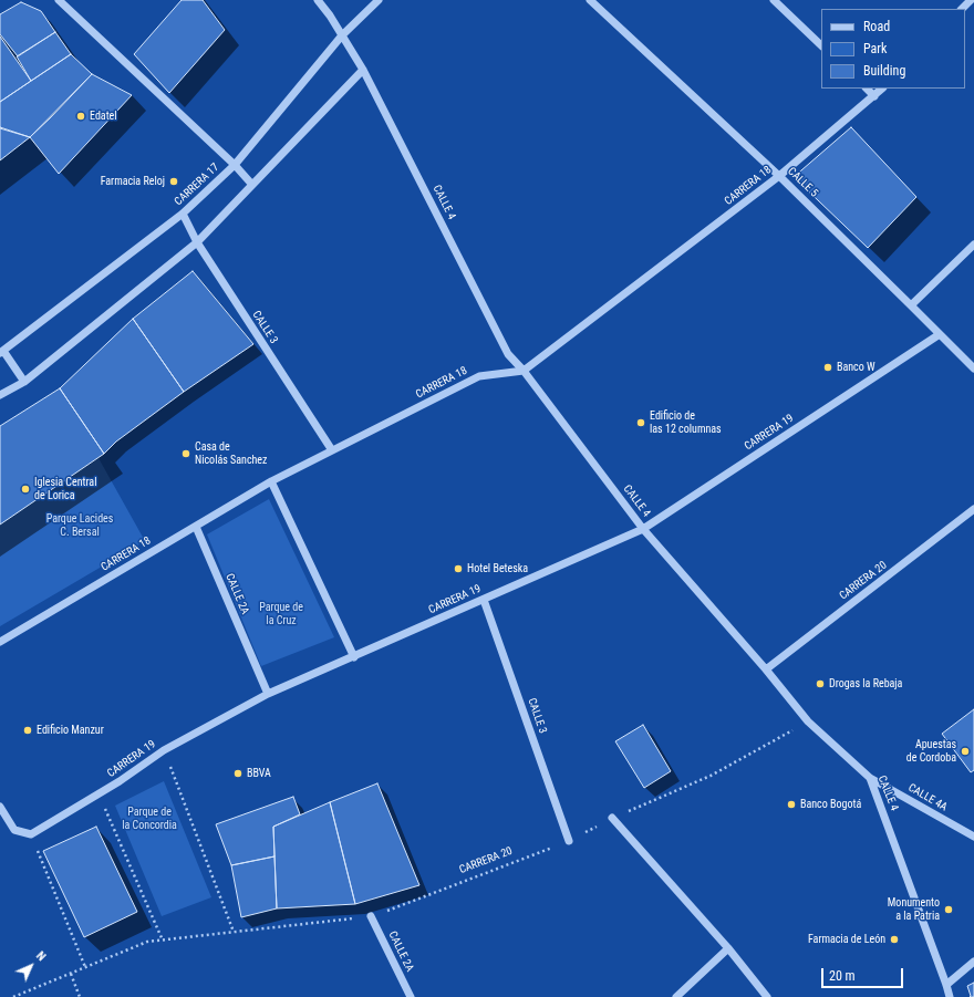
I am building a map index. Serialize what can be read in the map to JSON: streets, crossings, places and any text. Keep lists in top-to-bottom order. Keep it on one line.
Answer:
{"streets":{"street":["CALLE 5","CARRERA 17","CARRERA 18","CALLE 4","CALLE 3","CARRERA 19","CARRERA 20","CALLE 2A","CALLE 4A"]},"crossings":[["CALLE 5","CARRERA 18"],["CALLE 5","CARRERA 19"],["CARRERA 17","CALLE 4"],["CARRERA 17","CALLE 3"],["CARRERA 18","CALLE 4"],["CARRERA 18","CALLE 3"],["CARRERA 18","CALLE 2A"],["CALLE 4","CARRERA 19"],["CALLE 4","CARRERA 20"],["CALLE 4","CALLE 4A"],["CALLE 3","CARRERA 19"],["CALLE 3","CARRERA 20"],["CARRERA 19","CALLE 2A"],["CARRERA 20","CALLE 2A"]],"parks":["Parque Lacides C. Bersal","Parque de la Cruz","Parque de la Concordia"],"places":["Edatel","Farmacia Reloj","Banco W","Edificio de las 12 columnas","Casa de Nicolás Sanchez","Iglesia Central de Lorica","Hotel Beteska","Drogas la Rebaja","Edificio Manzur","Apuestas de Cordoba","BBVA","Banco Bogotá","Monumento a la Patria","Farmacia de León"],"legend":["Road","Park","Building"],"scale_bar":"20 m","north":"top right"}
